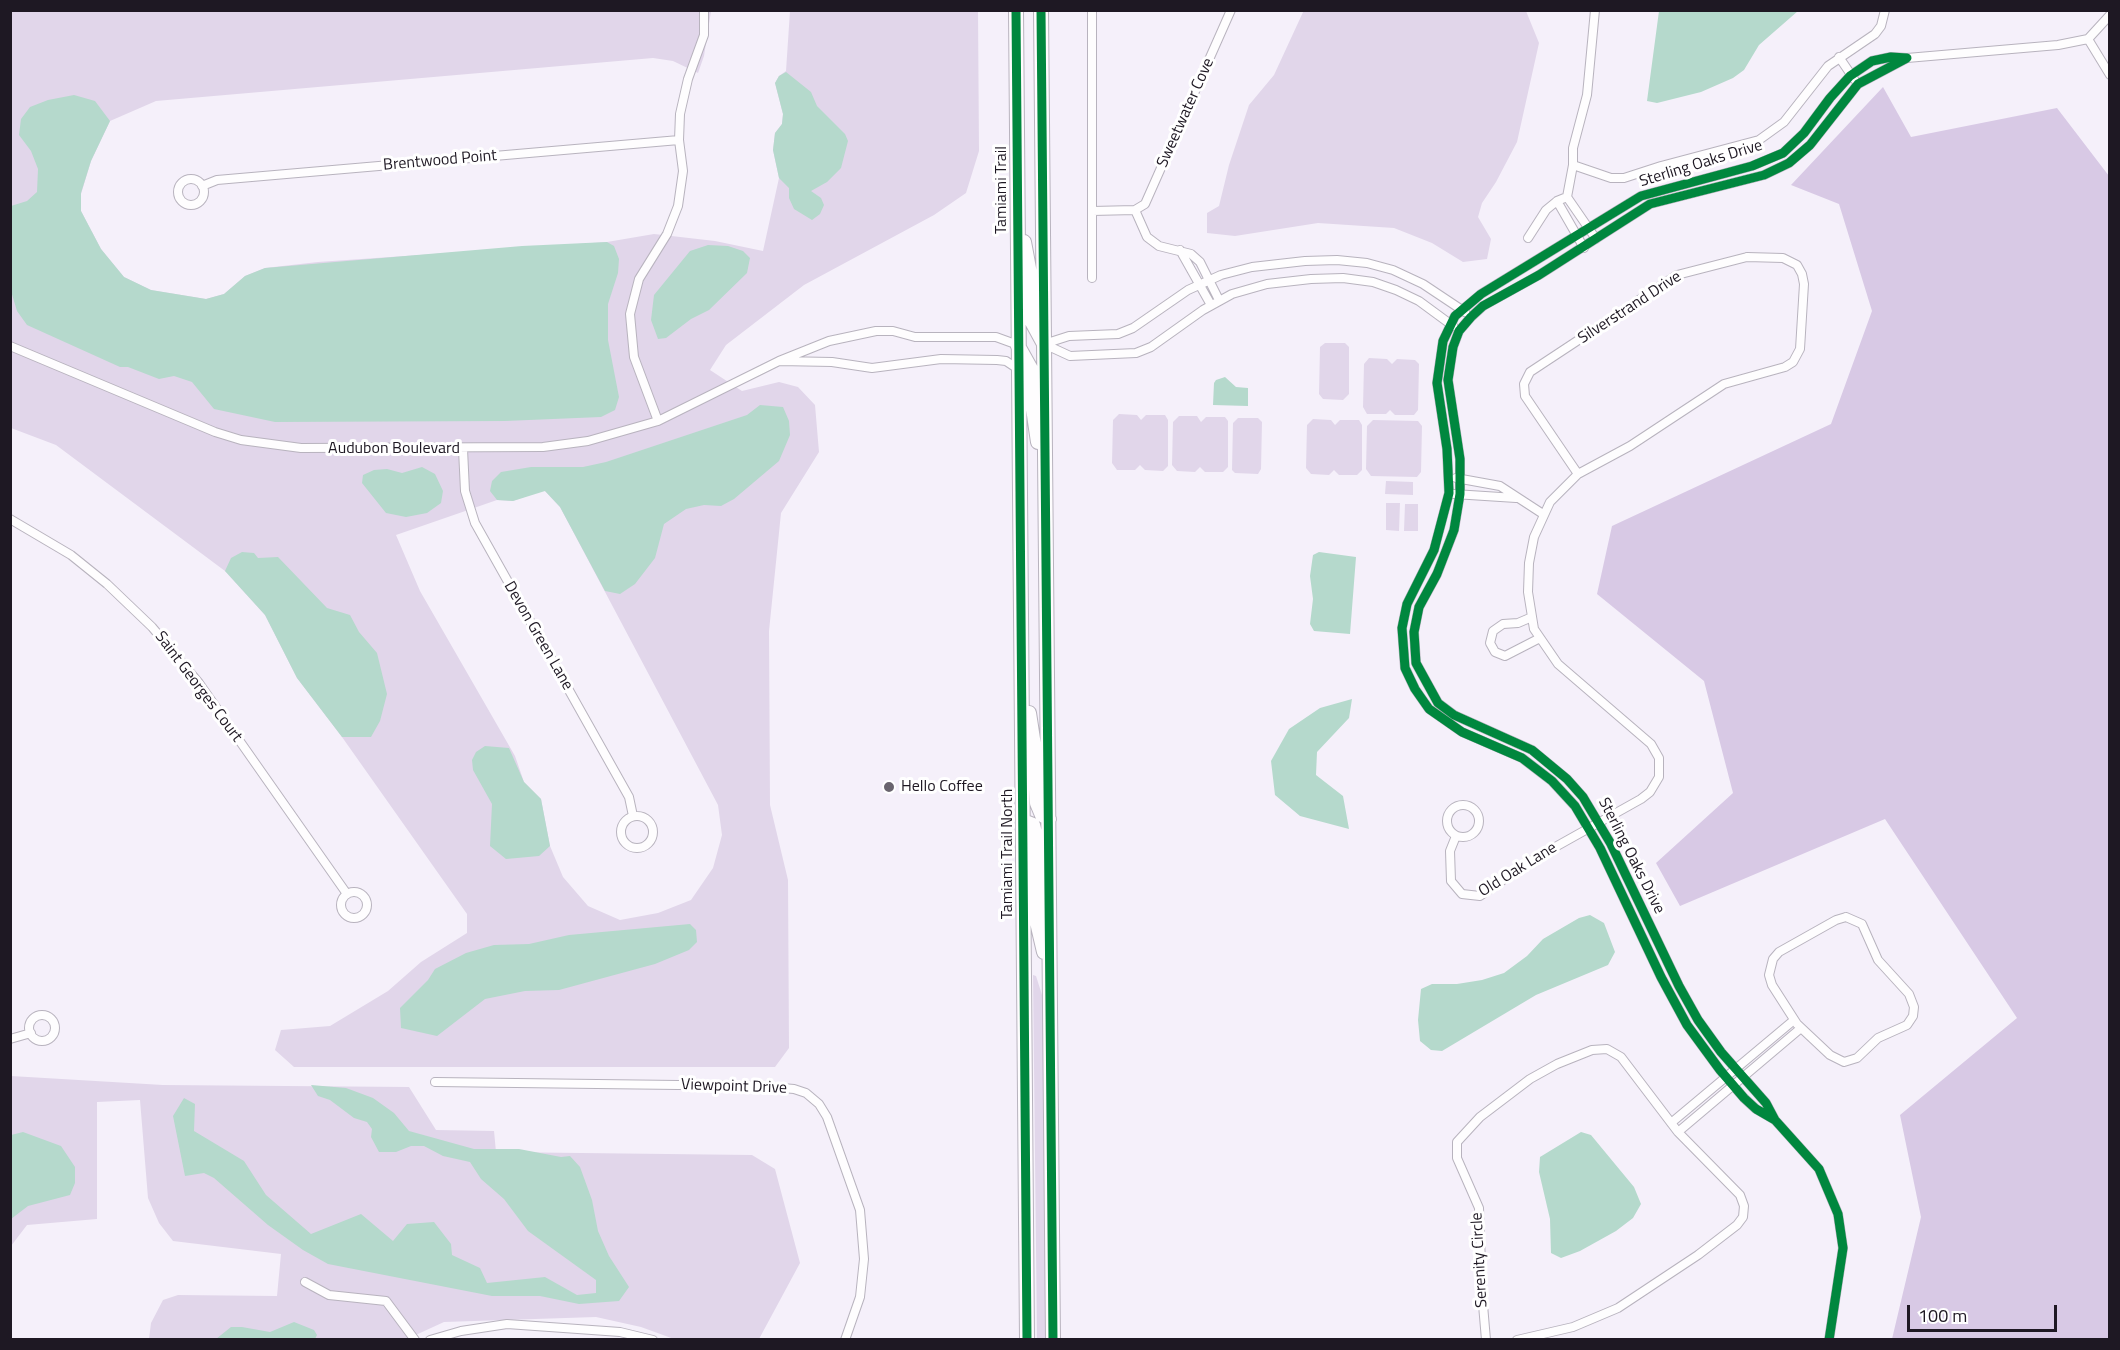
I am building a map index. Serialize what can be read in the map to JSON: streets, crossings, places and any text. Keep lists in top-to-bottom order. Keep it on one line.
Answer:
{"streets":{"main road":["Tamiami Trail","Tamiami Trail North"],"street":["Sweetwater Cove","Brentwood Point","Sterling Oaks Drive","Silverstrand Drive","Audubon Boulevard","Devon Green Lane","Saint Georges Court","Old Oak Lane","Viewpoint Drive","Serenity Circle"]},"crossings":[["Sterling Oaks Drive","Silverstrand Drive"],["Sterling Oaks Drive","Old Oak Lane"],["Tamiami Trail","Audubon Boulevard"],["Tamiami Trail","Tamiami Trail North"],["Silverstrand Drive","Old Oak Lane"],["Audubon Boulevard","Devon Green Lane"],["Audubon Boulevard","Tamiami Trail North"]],"places":["Hello Coffee"],"scale_bar":"100 m"}
